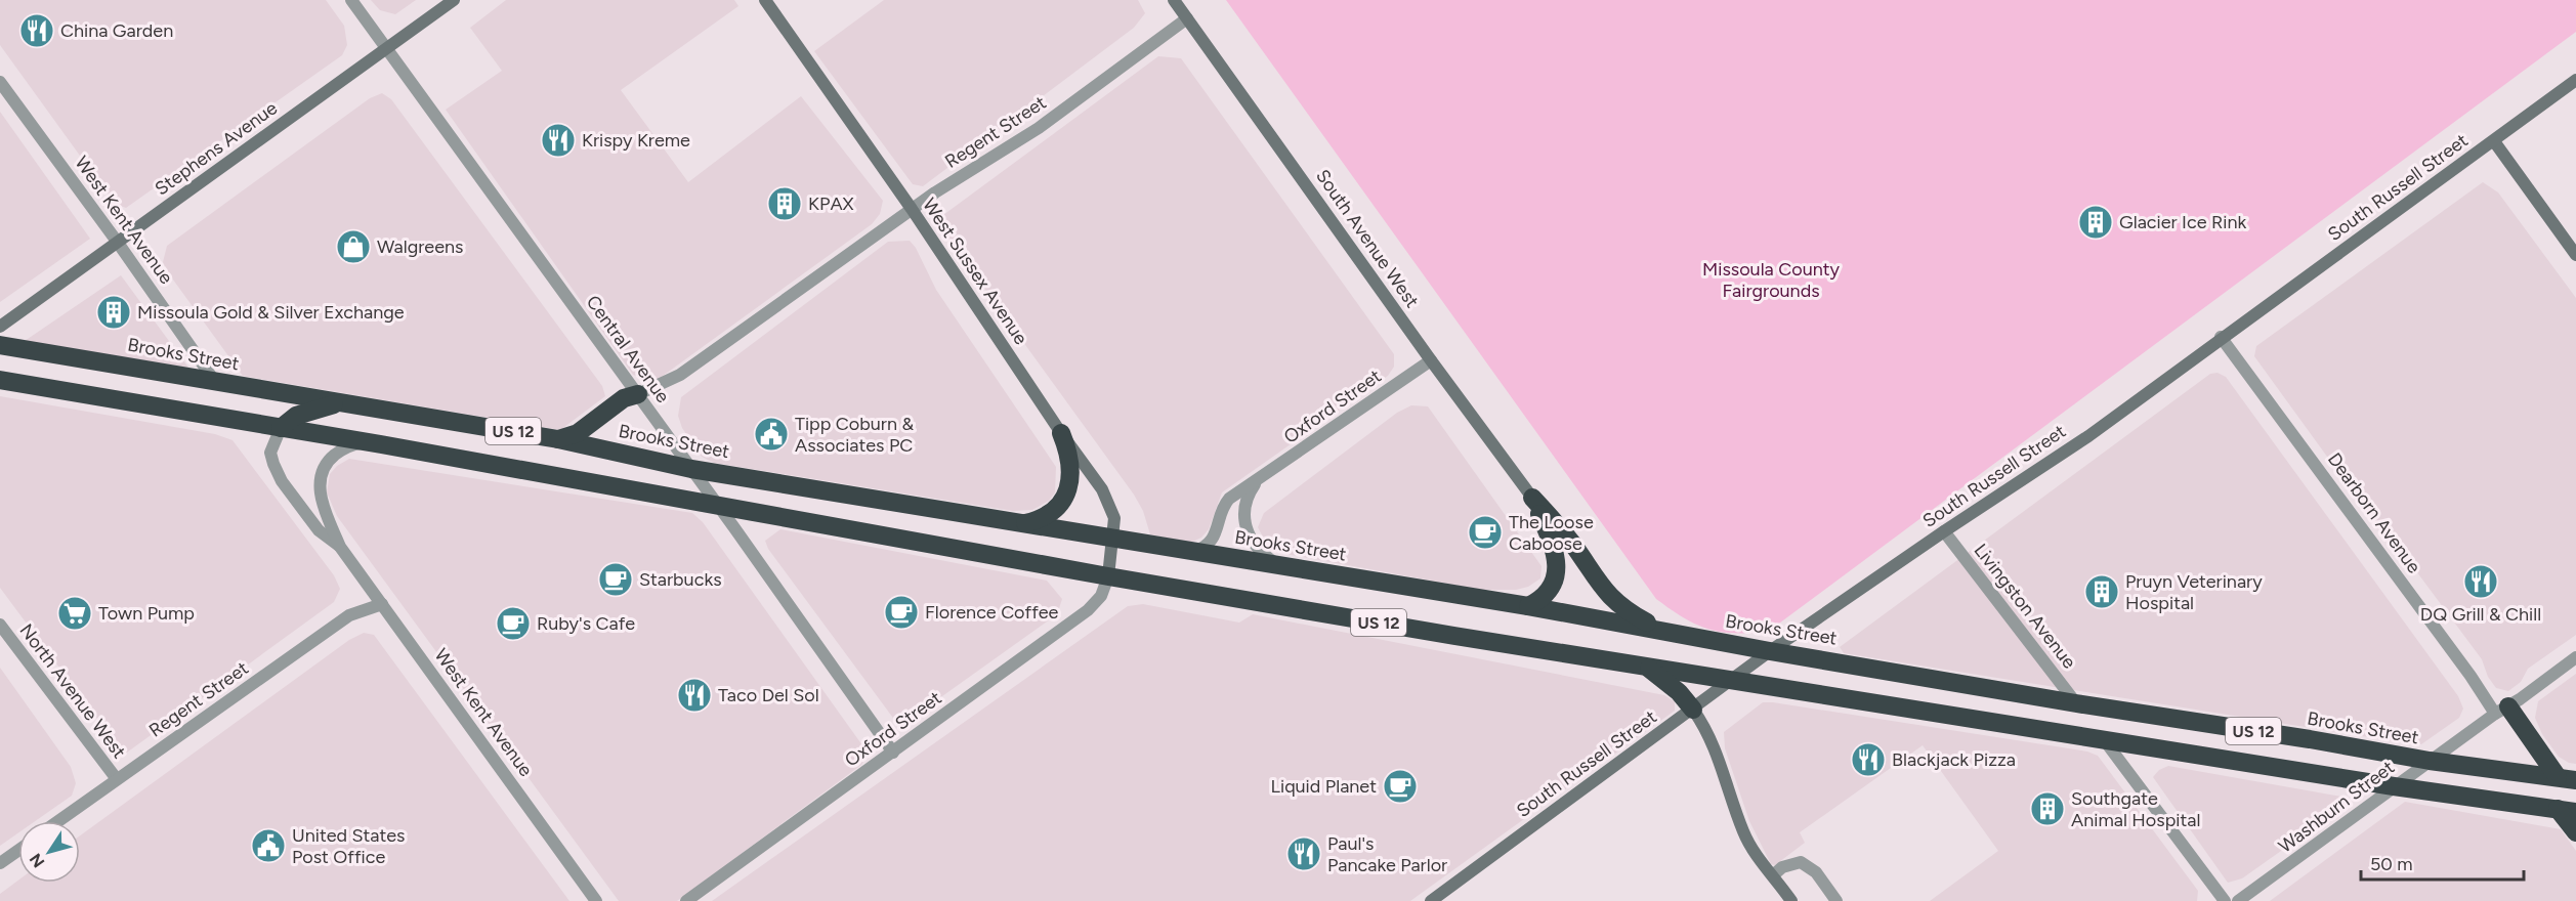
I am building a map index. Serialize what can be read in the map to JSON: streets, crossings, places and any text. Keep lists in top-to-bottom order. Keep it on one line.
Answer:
{"streets":{"highway":["Brooks Street","US 12"],"street":["Regent Street","Stephens Avenue","South Russell Street","West Kent Avenue","South Avenue West","West Sussex Avenue","Central Avenue","Oxford Street","Dearborn Avenue","Livingston Avenue","North Avenue West","Washburn Street"]},"crossings":[["Regent Street","West Kent Avenue"],["Regent Street","South Avenue West"],["Regent Street","West Sussex Avenue"],["Regent Street","Central Avenue"],["Regent Street","North Avenue West"],["Stephens Avenue","West Kent Avenue"],["Stephens Avenue","Central Avenue"],["South Russell Street","Brooks Street"],["South Russell Street","US 12"],["South Russell Street","Dearborn Avenue"],["South Russell Street","Livingston Avenue"],["West Kent Avenue","Brooks Street"],["West Kent Avenue","US 12"],["South Avenue West","Oxford Street"],["West Sussex Avenue","Brooks Street"],["West Sussex Avenue","Oxford Street"],["West Sussex Avenue","US 12"],["Central Avenue","Brooks Street"],["Central Avenue","Oxford Street"],["Central Avenue","US 12"],["Brooks Street","Oxford Street"],["Brooks Street","Livingston Avenue"],["Brooks Street","Washburn Street"],["Oxford Street","US 12"],["US 12","Washburn Street"],["Dearborn Avenue","Washburn Street"]],"parks":["Missoula County Fairgrounds"],"places":{"restaurant":["China Garden","Krispy Kreme","DQ Grill & Chill","Taco Del Sol","Blackjack Pizza","Paul's Pancake Parlor"],"building":["KPAX","Glacier Ice Rink","Missoula Gold & Silver Exchange","Pruyn Veterinary Hospital","Southgate Animal Hospital"],"shop":["Walgreens"],"public building":["Tipp Coburn & Associates PC","United States Post Office"],"cafe":["The Loose Caboose","Starbucks","Florence Coffee","Ruby's Cafe","Liquid Planet"],"supermarket":["Town Pump"]},"scale_bar":"50 m","north":"bottom left"}
